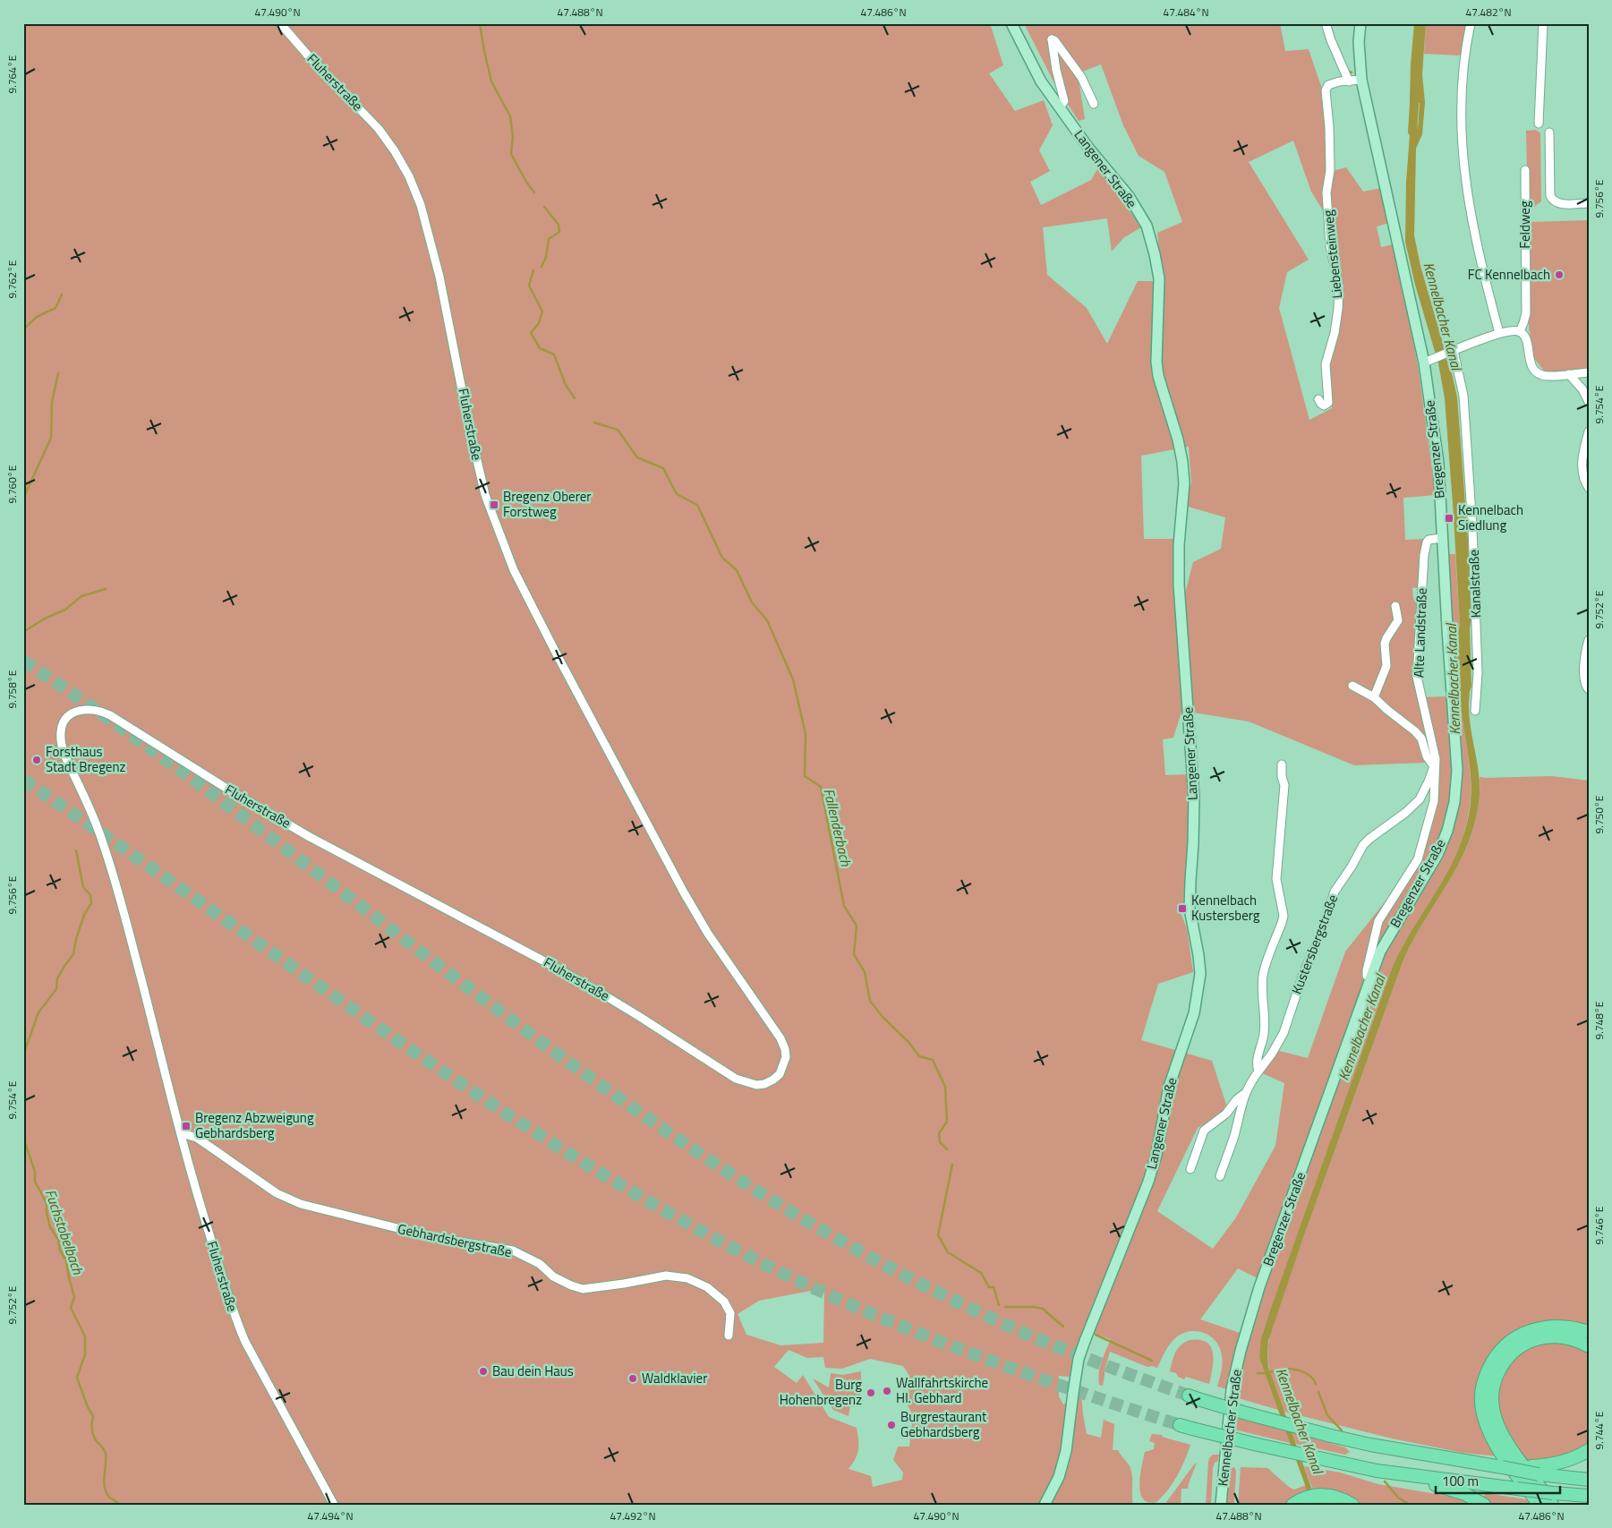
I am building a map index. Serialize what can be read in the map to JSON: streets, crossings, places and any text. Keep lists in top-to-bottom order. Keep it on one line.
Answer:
{"streets":{"main road":["Langener Straße","Bregenzer Straße","Kennelbacher Straße"],"street":["Fluherstraße","Feldweg","Liebensteinweg","Kanalstraße","Alte Landstraße","Kustersbergstraße","Gebhardsbergstraße"]},"crossings":[["Fluherstraße","Gebhardsbergstraße"],["Liebensteinweg","Bregenzer Straße"],["Bregenzer Straße","Alte Landstraße"],["Bregenzer Straße","Kennelbacher Straße"],["Alte Landstraße","Kustersbergstraße"]],"water":["Kennelbacher Kanal","Fallenderbach","Fuchstobelbach"],"places":{"other":["FC Kennelbach","Forsthaus Stadt Bregenz","Bau dein Haus","Waldklavier","Wallfahrtskirche Hl. Gebhard","Burg Hohenbregenz","Burgrestaurant Gebhardsberg"],"transit":["Bregenz Oberer Forstweg","Kennelbach Siedlung","Kennelbach Kustersberg","Bregenz Abzweigung Gebhardsberg"]},"scale_bar":"100 m","coordinates":["47.490°N","47.488°N","47.486°N","47.484°N","47.482°N","9.764°E","9.756°E","9.762°E","9.754°E","9.760°E","9.752°E","9.758°E","9.750°E","9.748°E","9.746°E","9.744°E","47.494°N","47.492°N"]}
